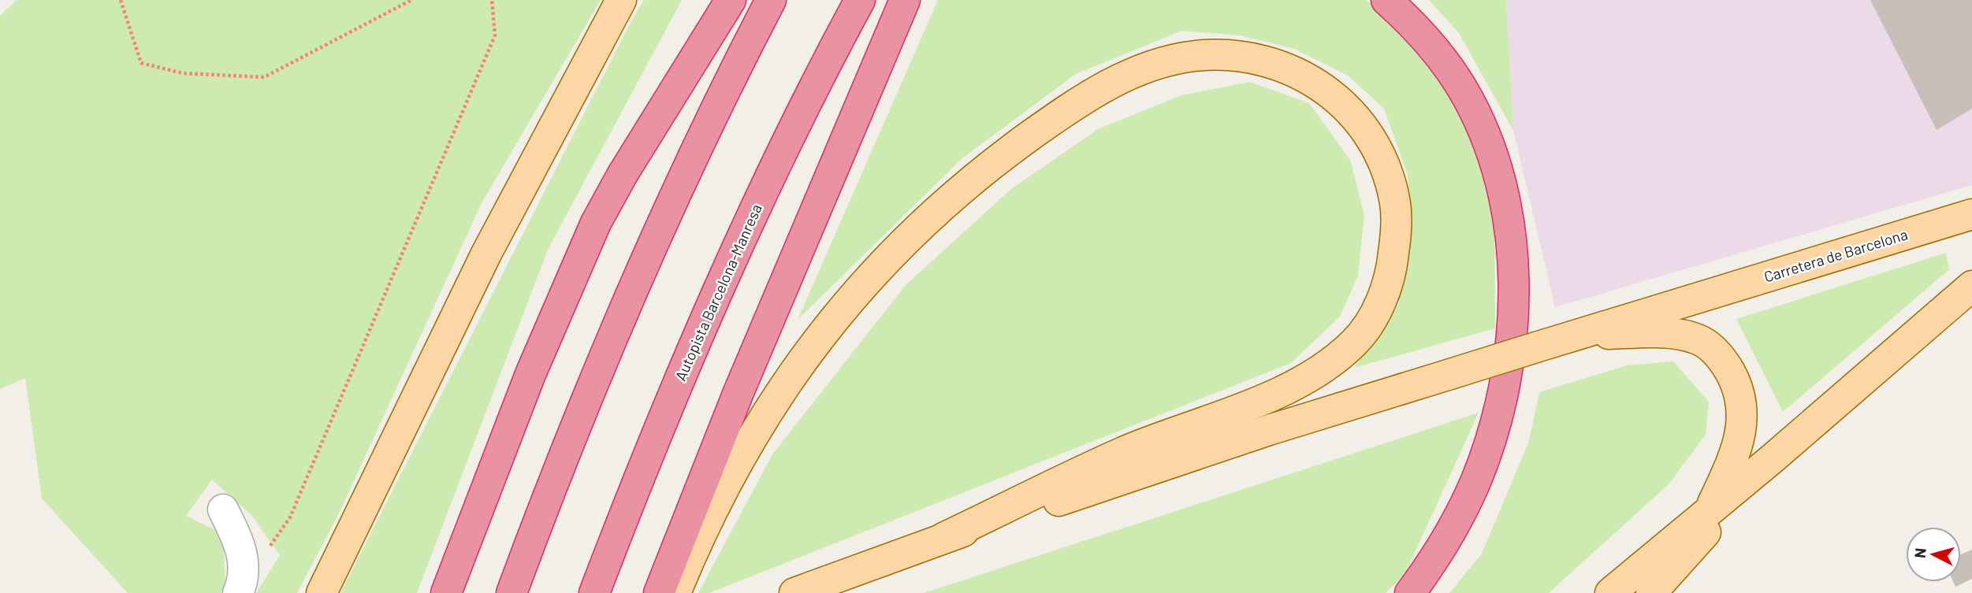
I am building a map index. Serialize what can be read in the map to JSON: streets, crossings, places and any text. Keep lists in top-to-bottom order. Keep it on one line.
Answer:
{"streets":{"highway":["Autopista Barcelona-Manresa"],"main road":["Carretera de Barcelona"]},"north":"left"}
